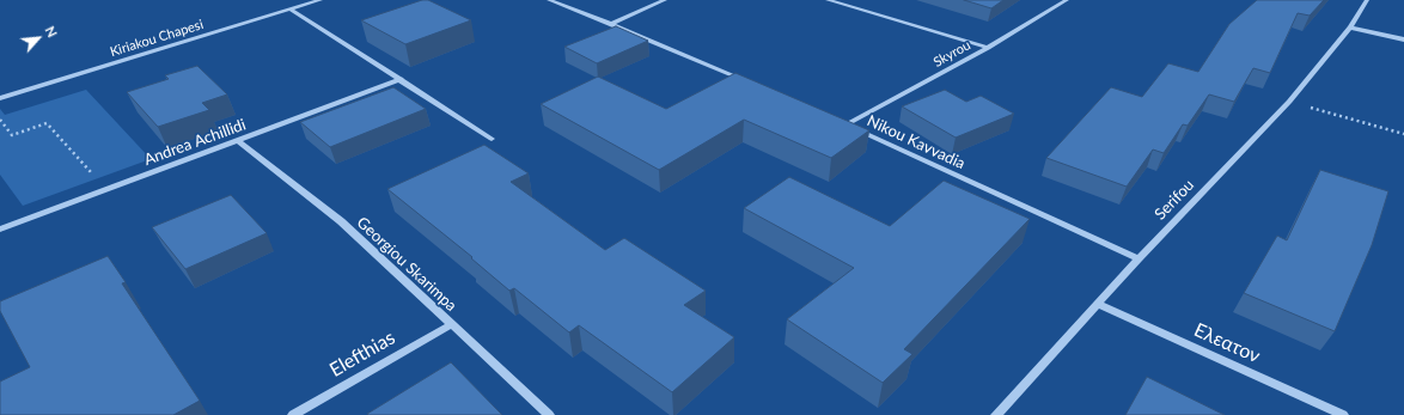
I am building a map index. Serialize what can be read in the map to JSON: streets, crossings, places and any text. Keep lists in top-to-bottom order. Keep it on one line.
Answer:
{"streets":{"street":["Kiriakou Chapesi","Skyrou","Andrea Achillidi","Nikou Kavvadia","Serifou","Georgiou Skarimpa","Ελεατον","Elefthias"]},"crossings":[["Skyrou","Nikou Kavvadia"],["Andrea Achillidi","Georgiou Skarimpa"],["Nikou Kavvadia","Serifou"],["Serifou","Ελεατον"],["Georgiou Skarimpa","Elefthias"]],"north":"top right"}
